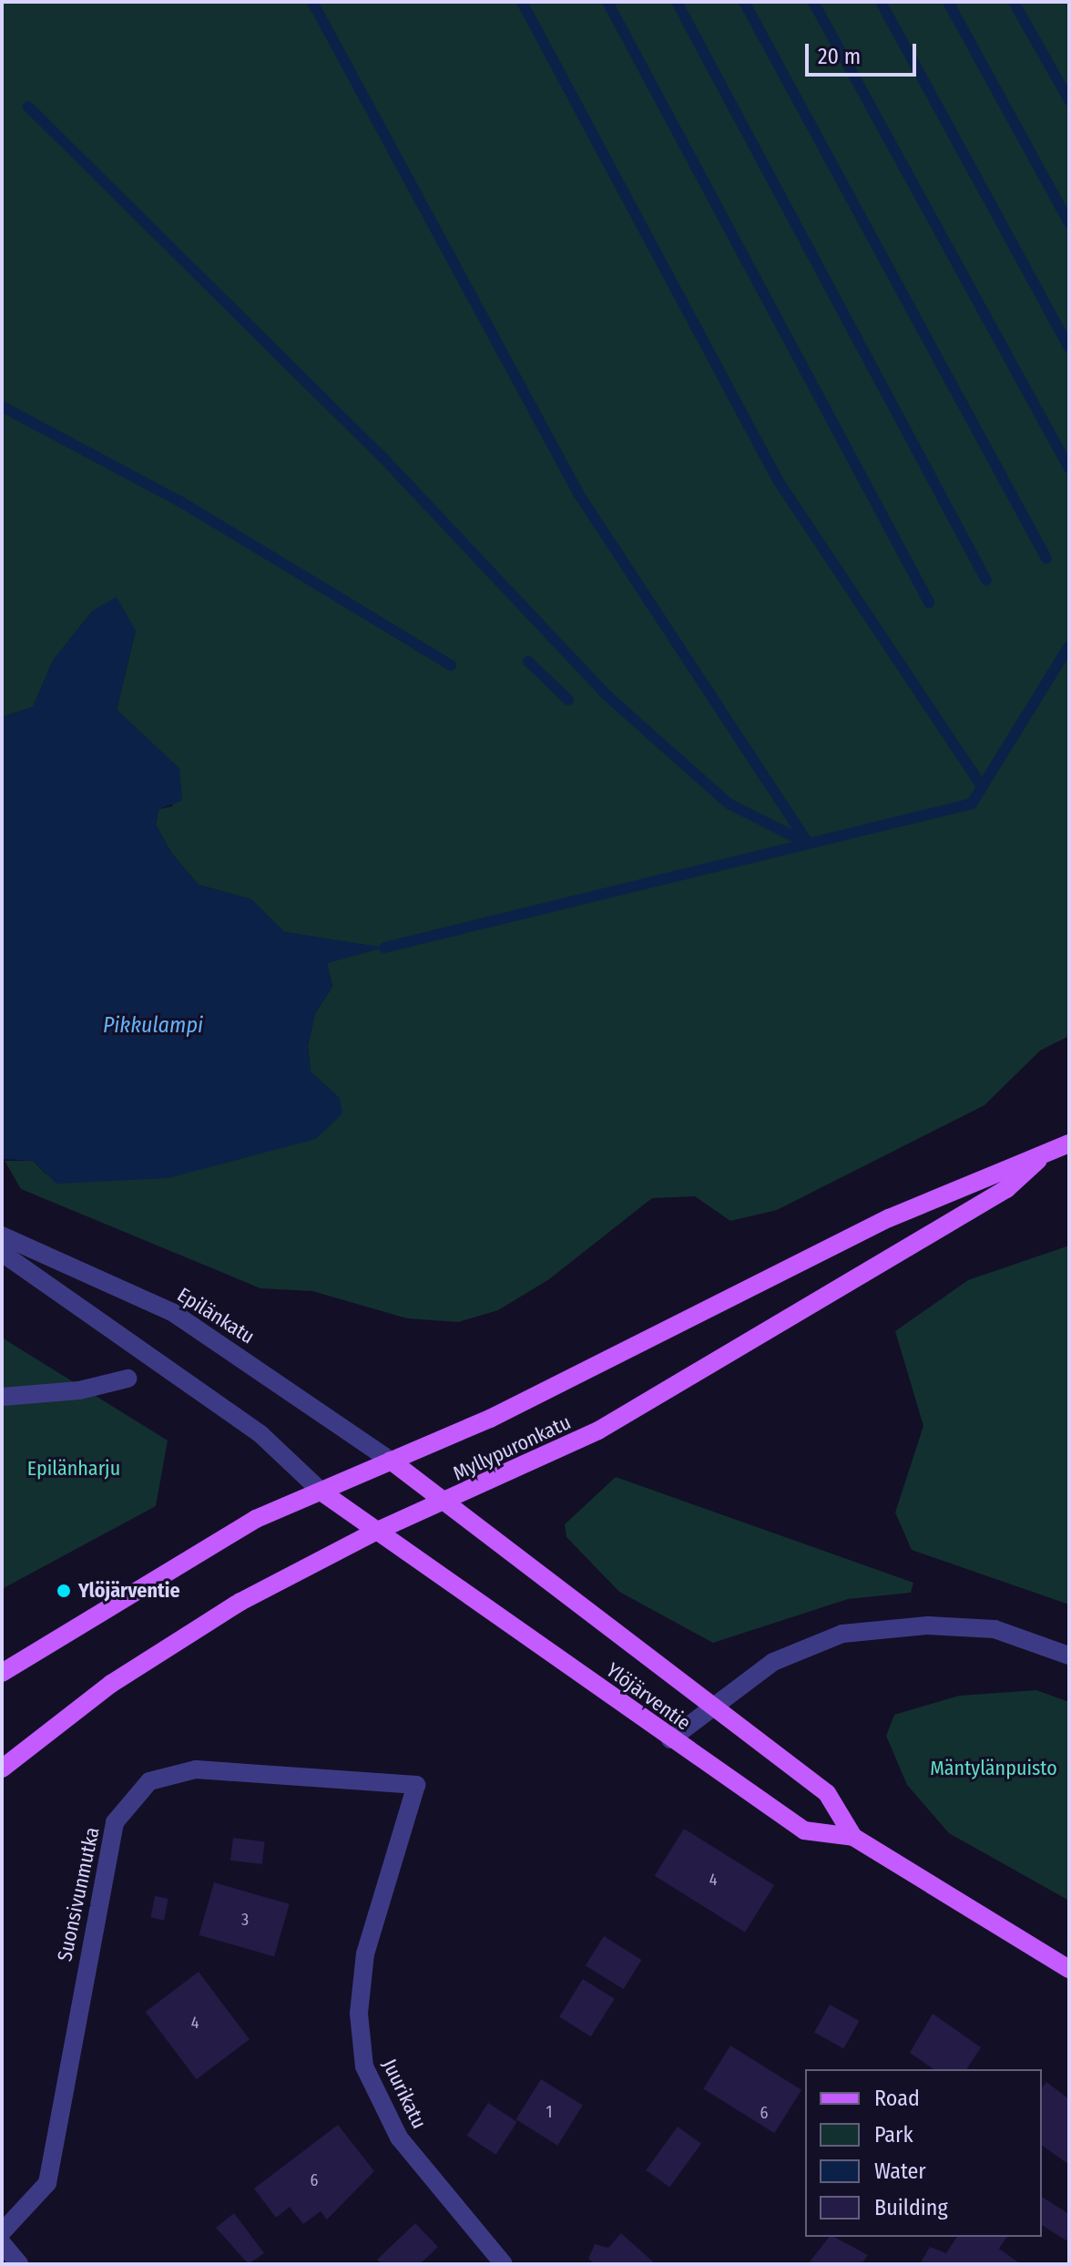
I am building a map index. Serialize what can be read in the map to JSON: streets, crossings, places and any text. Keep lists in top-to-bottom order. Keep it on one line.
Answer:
{"streets":{"main road":["Myllypuronkatu","Ylöjärventie"],"street":["Epilänkatu","Suonsivunmutka","Juurikatu"]},"crossings":[["Epilänkatu","Myllypuronkatu"],["Epilänkatu","Ylöjärventie"],["Myllypuronkatu","Ylöjärventie"],["Suonsivunmutka","Juurikatu"]],"water":["Pikkulampi"],"parks":["Epilänharju","Mäntylänpuisto"],"places":["Ylöjärventie"],"house_numbers":["4","3","4","1","6","6"],"legend":["Road","Park","Water","Building"],"scale_bar":"20 m"}
